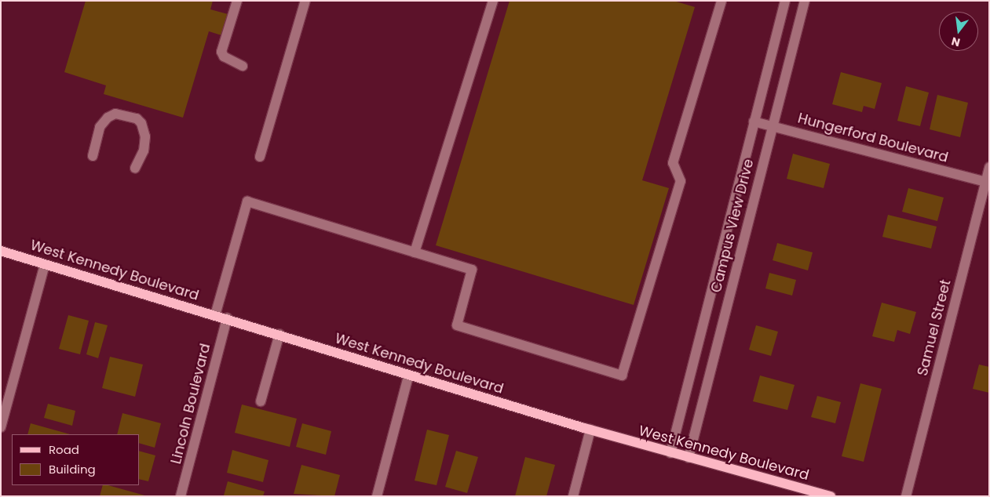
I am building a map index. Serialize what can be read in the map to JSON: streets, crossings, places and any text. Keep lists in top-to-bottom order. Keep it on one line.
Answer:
{"streets":{"main road":["West Kennedy Boulevard"],"street":["Hungerford Boulevard","Campus View Drive","Samuel Street","Lincoln Boulevard"]},"crossings":[["Hungerford Boulevard","Campus View Drive"],["Hungerford Boulevard","Samuel Street"],["Campus View Drive","West Kennedy Boulevard"],["West Kennedy Boulevard","Lincoln Boulevard"]],"legend":["Road","Building"],"north":"bottom"}
